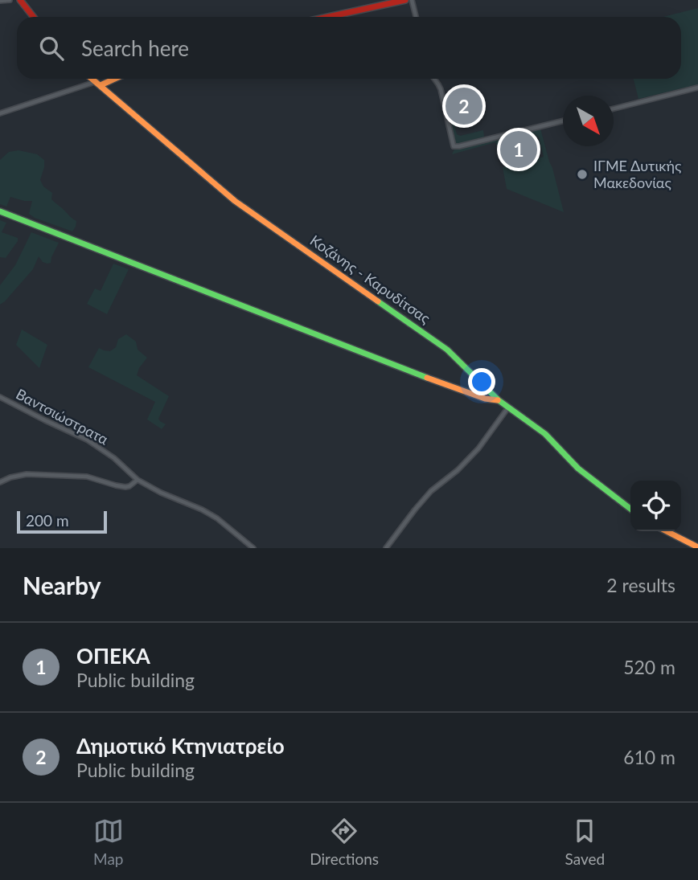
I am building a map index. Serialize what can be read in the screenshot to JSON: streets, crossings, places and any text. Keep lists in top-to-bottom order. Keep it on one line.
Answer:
{"streets":{"street":["Κοζάνης - Καρυδίτσας","Βαντσιώστρατα"]},"places":["ΙΓΜΕ Δυτικής Μακεδονίας"],"scale_bar":"200 m","north":"bottom right","page":{"search":"Search here","pins":["2","1"],"scale":"200 m","heading":["Nearby","2 results"],"list":[{"mark":"1","name":"ΟΠΕΚΑ","note":"Public building","value":"520 m"},{"mark":"2","name":"Δημοτικό Κτηνιατρείο","note":"Public building","value":"610 m"}],"nav":["Map","Directions","Saved"]}}
